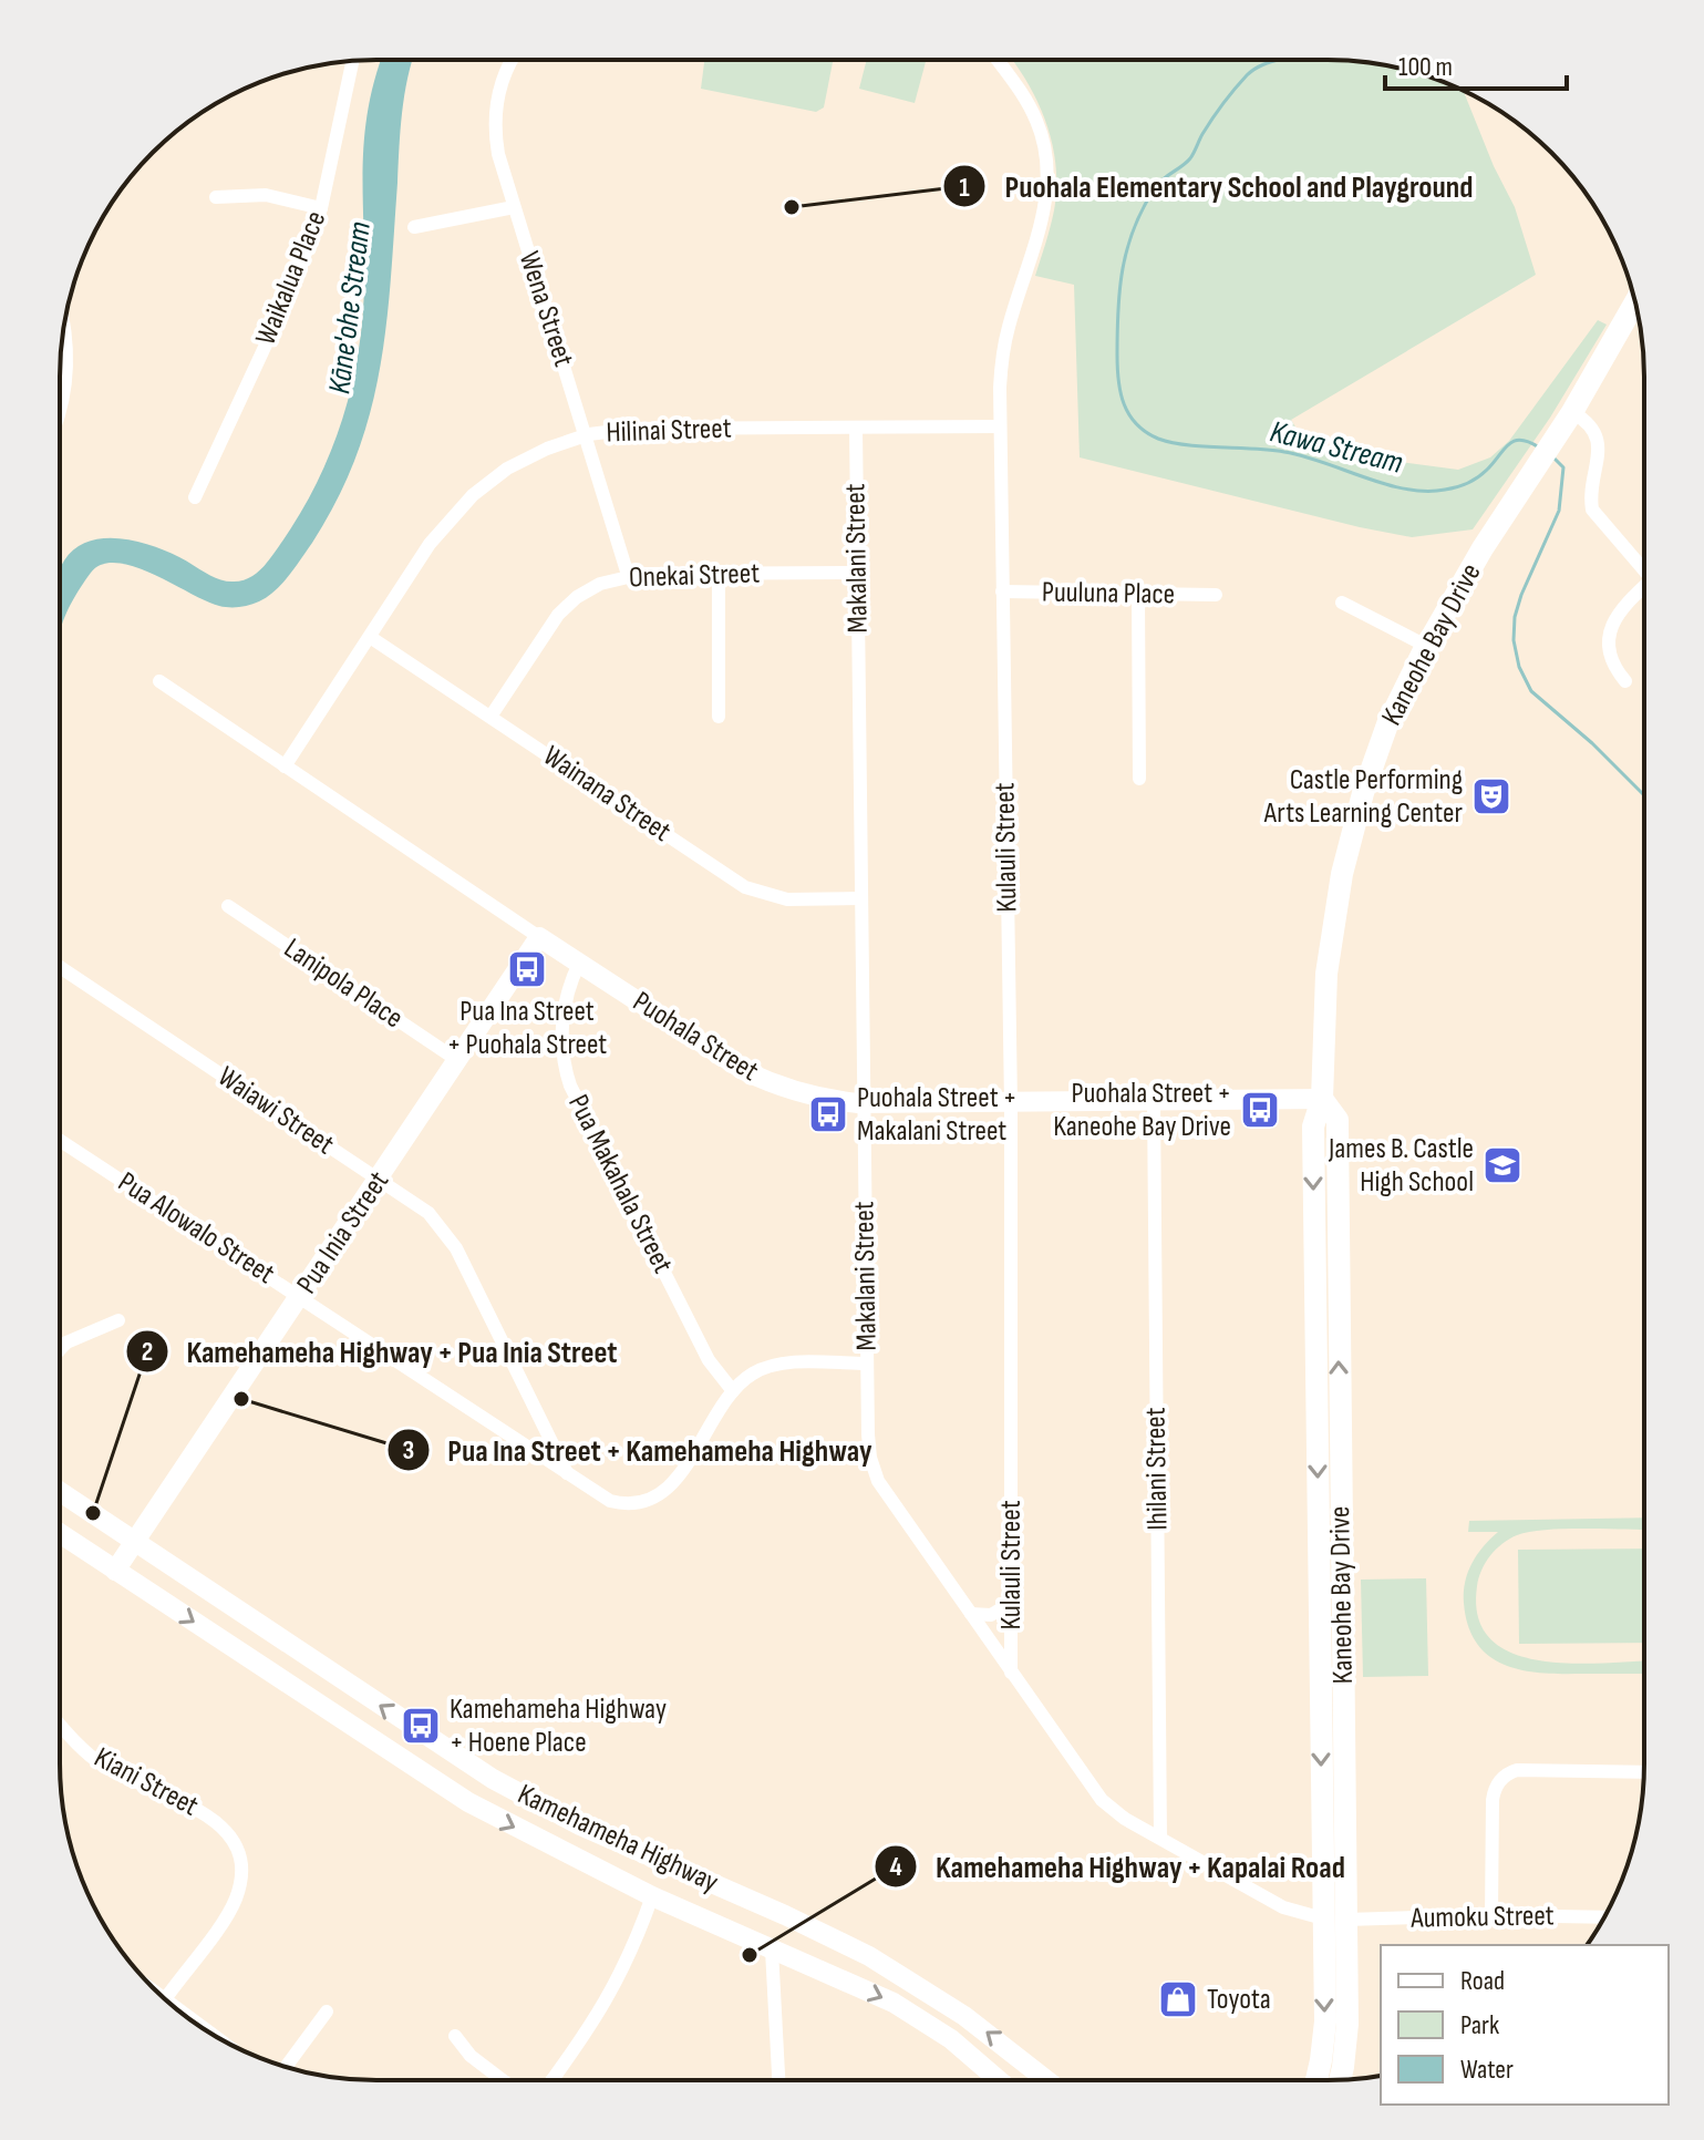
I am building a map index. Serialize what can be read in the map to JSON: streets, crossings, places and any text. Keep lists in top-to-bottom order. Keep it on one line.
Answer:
{"streets":{"main road":["Kaneohe Bay Drive","Puohala Street","Pua Inia Street","Kamehameha Highway"],"street":["Waikalua Place","Wena Street","Hilinai Street","Makalani Street","Onekai Street","Puuluna Place","Wainana Street","Kulauli Street","Lanipola Place","Waiawi Street","Pua Makahala Street","Pua Alowalo Street","Ihilani Street","Kiani Street","Aumoku Street"]},"crossings":[["Wena Street","Hilinai Street"],["Wena Street","Onekai Street"],["Hilinai Street","Makalani Street"],["Hilinai Street","Wainana Street"],["Hilinai Street","Kulauli Street"],["Hilinai Street","Puohala Street"],["Makalani Street","Onekai Street"],["Makalani Street","Kaneohe Bay Drive"],["Makalani Street","Wainana Street"],["Makalani Street","Kulauli Street"],["Makalani Street","Puohala Street"],["Makalani Street","Pua Alowalo Street"],["Makalani Street","Ihilani Street"],["Makalani Street","Aumoku Street"],["Onekai Street","Wainana Street"],["Puuluna Place","Kulauli Street"],["Kaneohe Bay Drive","Puohala Street"],["Kaneohe Bay Drive","Aumoku Street"],["Kulauli Street","Puohala Street"],["Lanipola Place","Pua Inia Street"],["Puohala Street","Pua Makahala Street"],["Puohala Street","Pua Inia Street"],["Puohala Street","Ihilani Street"],["Waiawi Street","Pua Alowalo Street"],["Waiawi Street","Pua Inia Street"],["Pua Makahala Street","Pua Alowalo Street"],["Pua Alowalo Street","Pua Inia Street"],["Pua Inia Street","Kamehameha Highway"]],"water":["Kāne'ohe Stream","Kawa Stream"],"places":{"other":["Puohala Elementary School and Playground","Pua Ina Street + Kamehameha Highway","Kamehameha Highway + Pua Inia Street","Kamehameha Highway + Kapalai Road"],"theatre":["Castle Performing Arts Learning Center"],"bus stop":["Pua Ina Street + Puohala Street","Puohala Street + Kaneohe Bay Drive","Puohala Street + Makalani Street","Kamehameha Highway + Hoene Place"],"school or university":["James B. Castle High School"],"shop":["Toyota"]},"legend":["Road","Park","Water"],"scale_bar":"100 m"}
